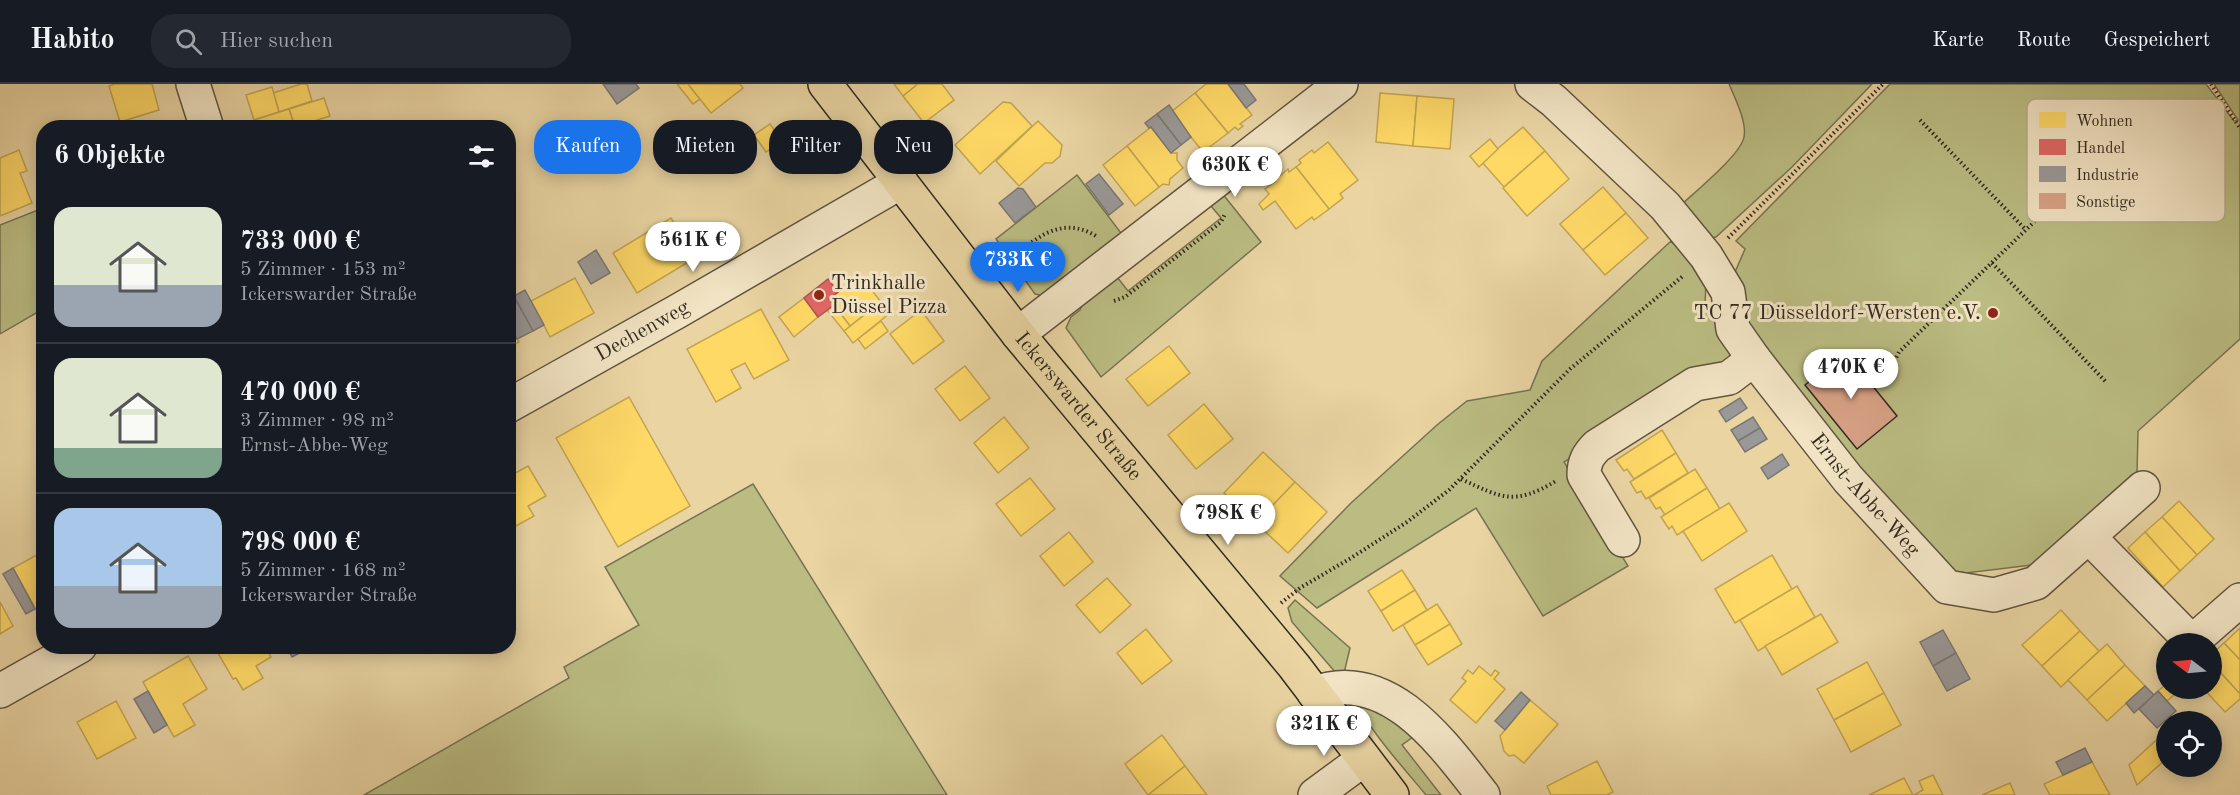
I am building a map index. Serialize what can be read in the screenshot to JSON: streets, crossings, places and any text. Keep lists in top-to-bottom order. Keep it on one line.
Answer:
{"streets":{"main road":["Ickerswarder Straße"],"street":["Dechenweg","Ernst-Abbe-Weg"]},"crossings":[["Dechenweg","Ickerswarder Straße"]],"places":["Trinkhalle Düssel Pizza","TC 77 Düsseldorf-Wersten e.V."],"legend":["Wohnen","Handel","Industrie","Sonstige"],"north":"left","page":{"header":"Habito","search":"Hier suchen","nav":["Karte","Route","Gespeichert"],"chip":["Kaufen","Mieten","Filter","Neu"],"heading":"6 Objekte","price":["630K €","561K €","733K €","470K €","798K €","321K €"],"list":[{"name":"733 000 €","note":"5 Zimmer · 153 m² · Ickerswarder Straße"},{"name":"470 000 €","note":"3 Zimmer · 98 m² · Ernst-Abbe-Weg"},{"name":"798 000 €","note":"5 Zimmer · 168 m² · Ickerswarder Straße"}]}}
